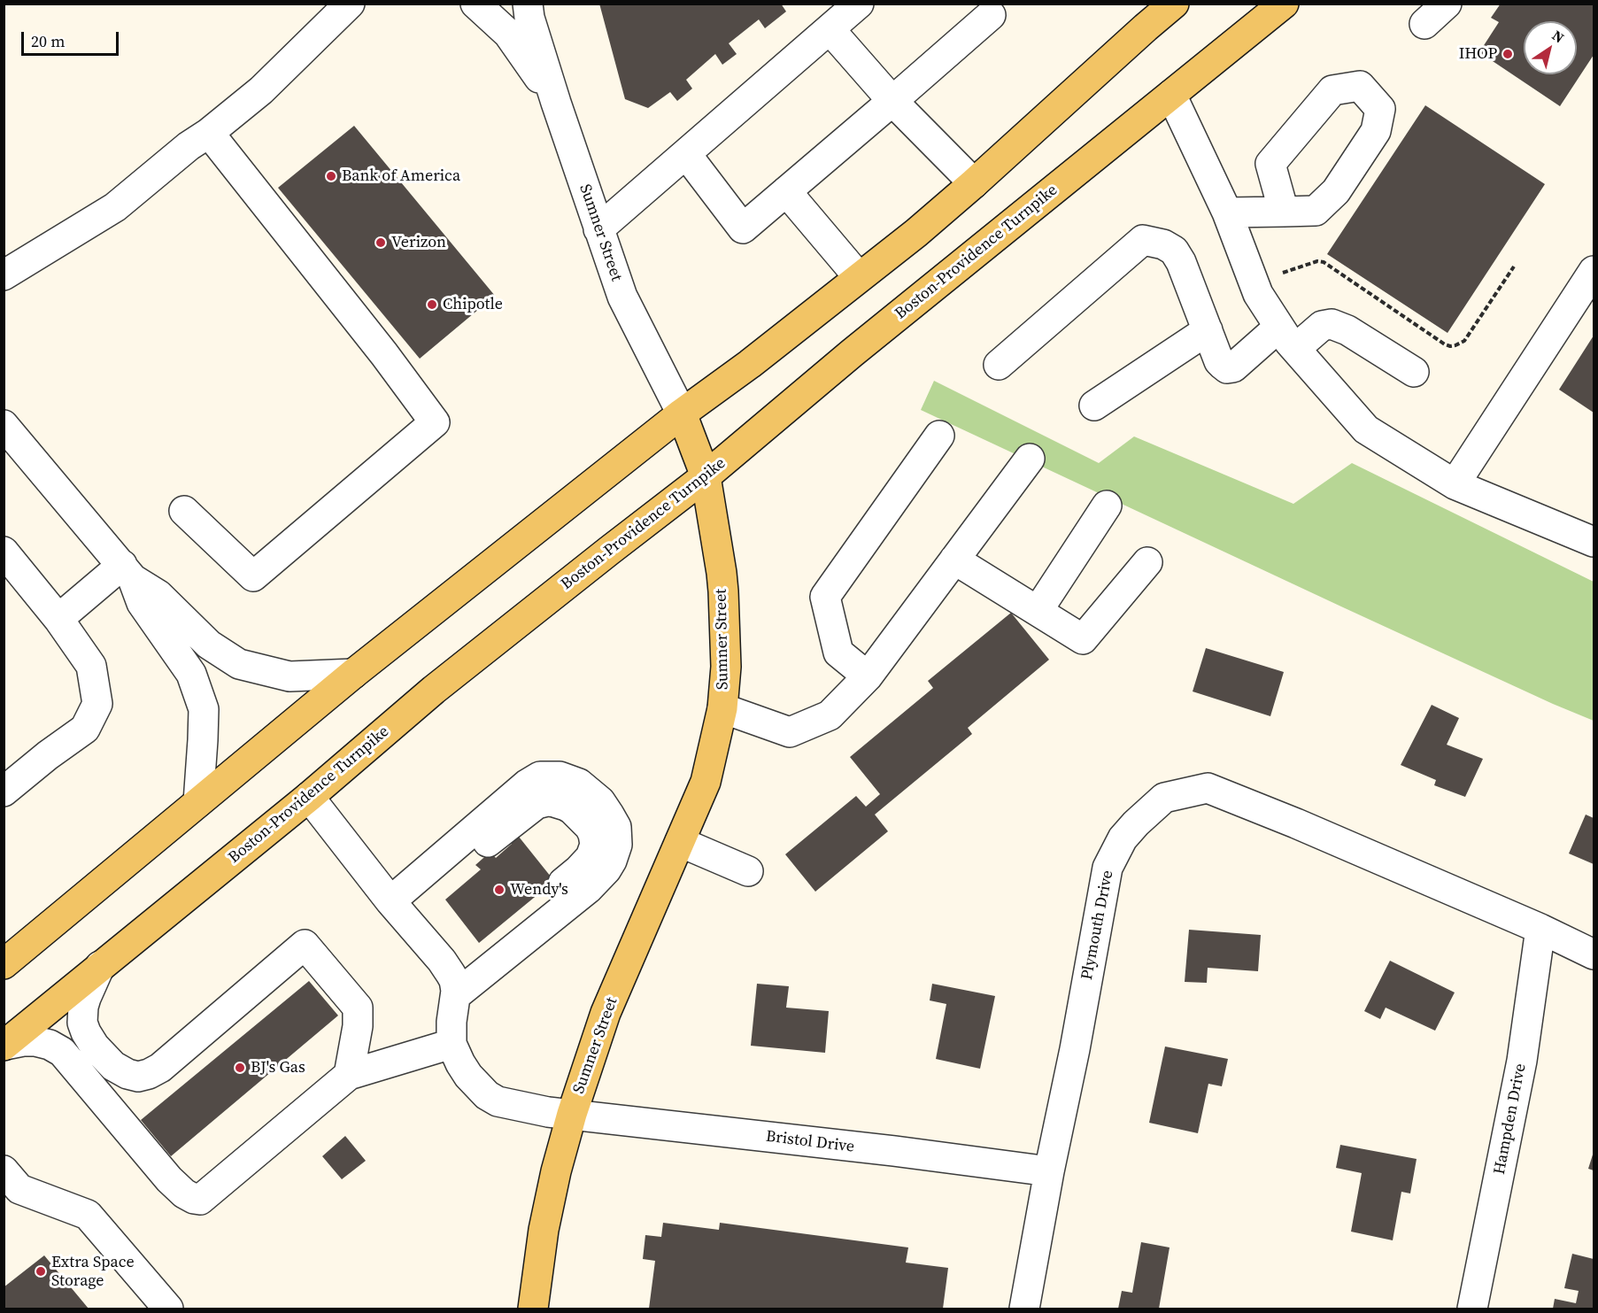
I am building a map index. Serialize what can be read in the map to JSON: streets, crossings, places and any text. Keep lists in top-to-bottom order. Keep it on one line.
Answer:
{"streets":{"main road":["Sumner Street","Boston-Providence Turnpike"],"street":["Plymouth Drive","Hampden Drive","Bristol Drive"]},"crossings":[["Sumner Street","Boston-Providence Turnpike"],["Sumner Street","Bristol Drive"],["Plymouth Drive","Hampden Drive"],["Plymouth Drive","Bristol Drive"]],"places":["IHOP","Bank of America","Verizon","Chipotle","Wendy's","BJ's Gas","Extra Space Storage"],"scale_bar":"20 m","north":"top right"}
